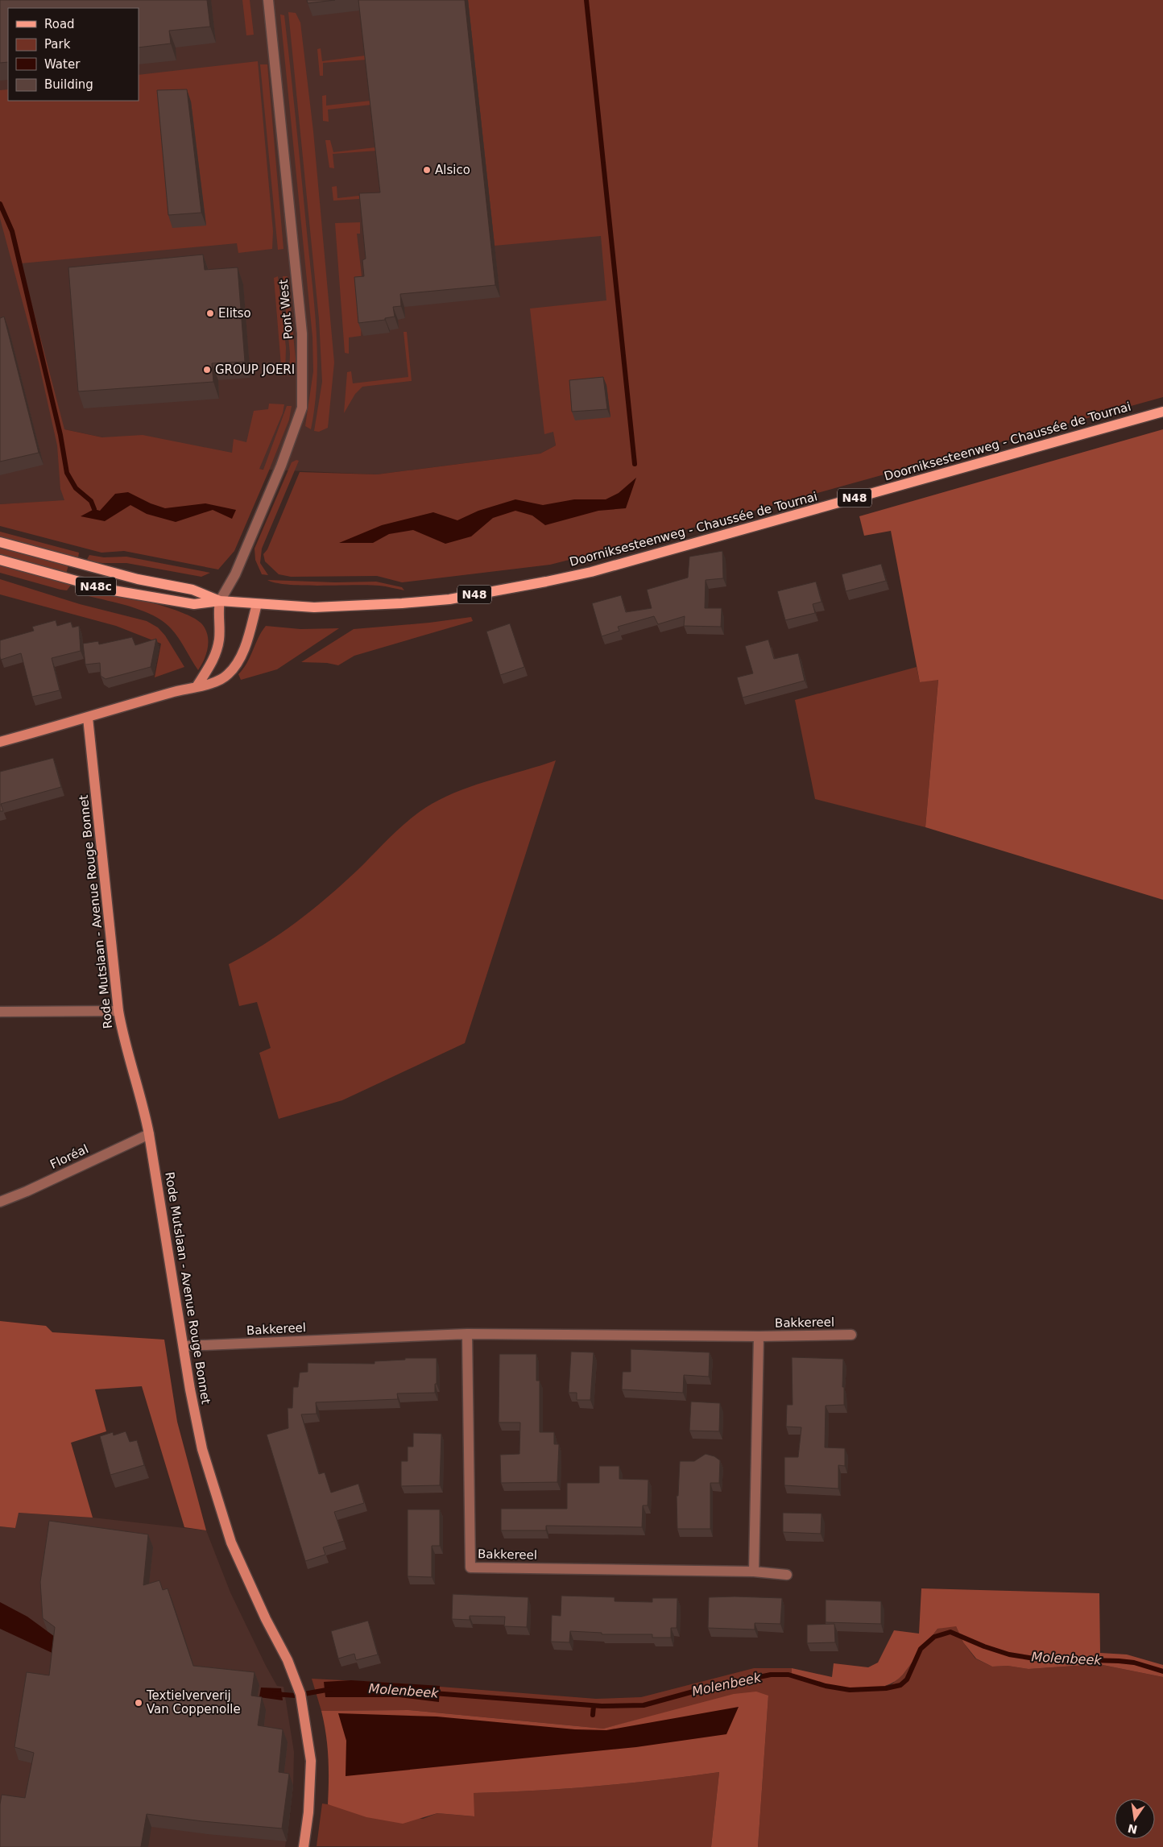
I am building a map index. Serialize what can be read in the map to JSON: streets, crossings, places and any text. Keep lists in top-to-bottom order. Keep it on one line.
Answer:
{"streets":{"main road":["Doorniksesteenweg - Chaussée de Tournai","N48","N48c"],"street":["Pont West","Rode Mutslaan - Avenue Rouge Bonnet","Floréal","Bakkereel"]},"crossings":[["Pont West","Doorniksesteenweg - Chaussée de Tournai"],["Rode Mutslaan - Avenue Rouge Bonnet","Floréal"],["Rode Mutslaan - Avenue Rouge Bonnet","Bakkereel"]],"water":["Molenbeek"],"places":["Alsico","Elitso","GROUP JOERI","Textielververij Van Coppenolle"],"legend":["Road","Park","Water","Building"],"north":"bottom"}
